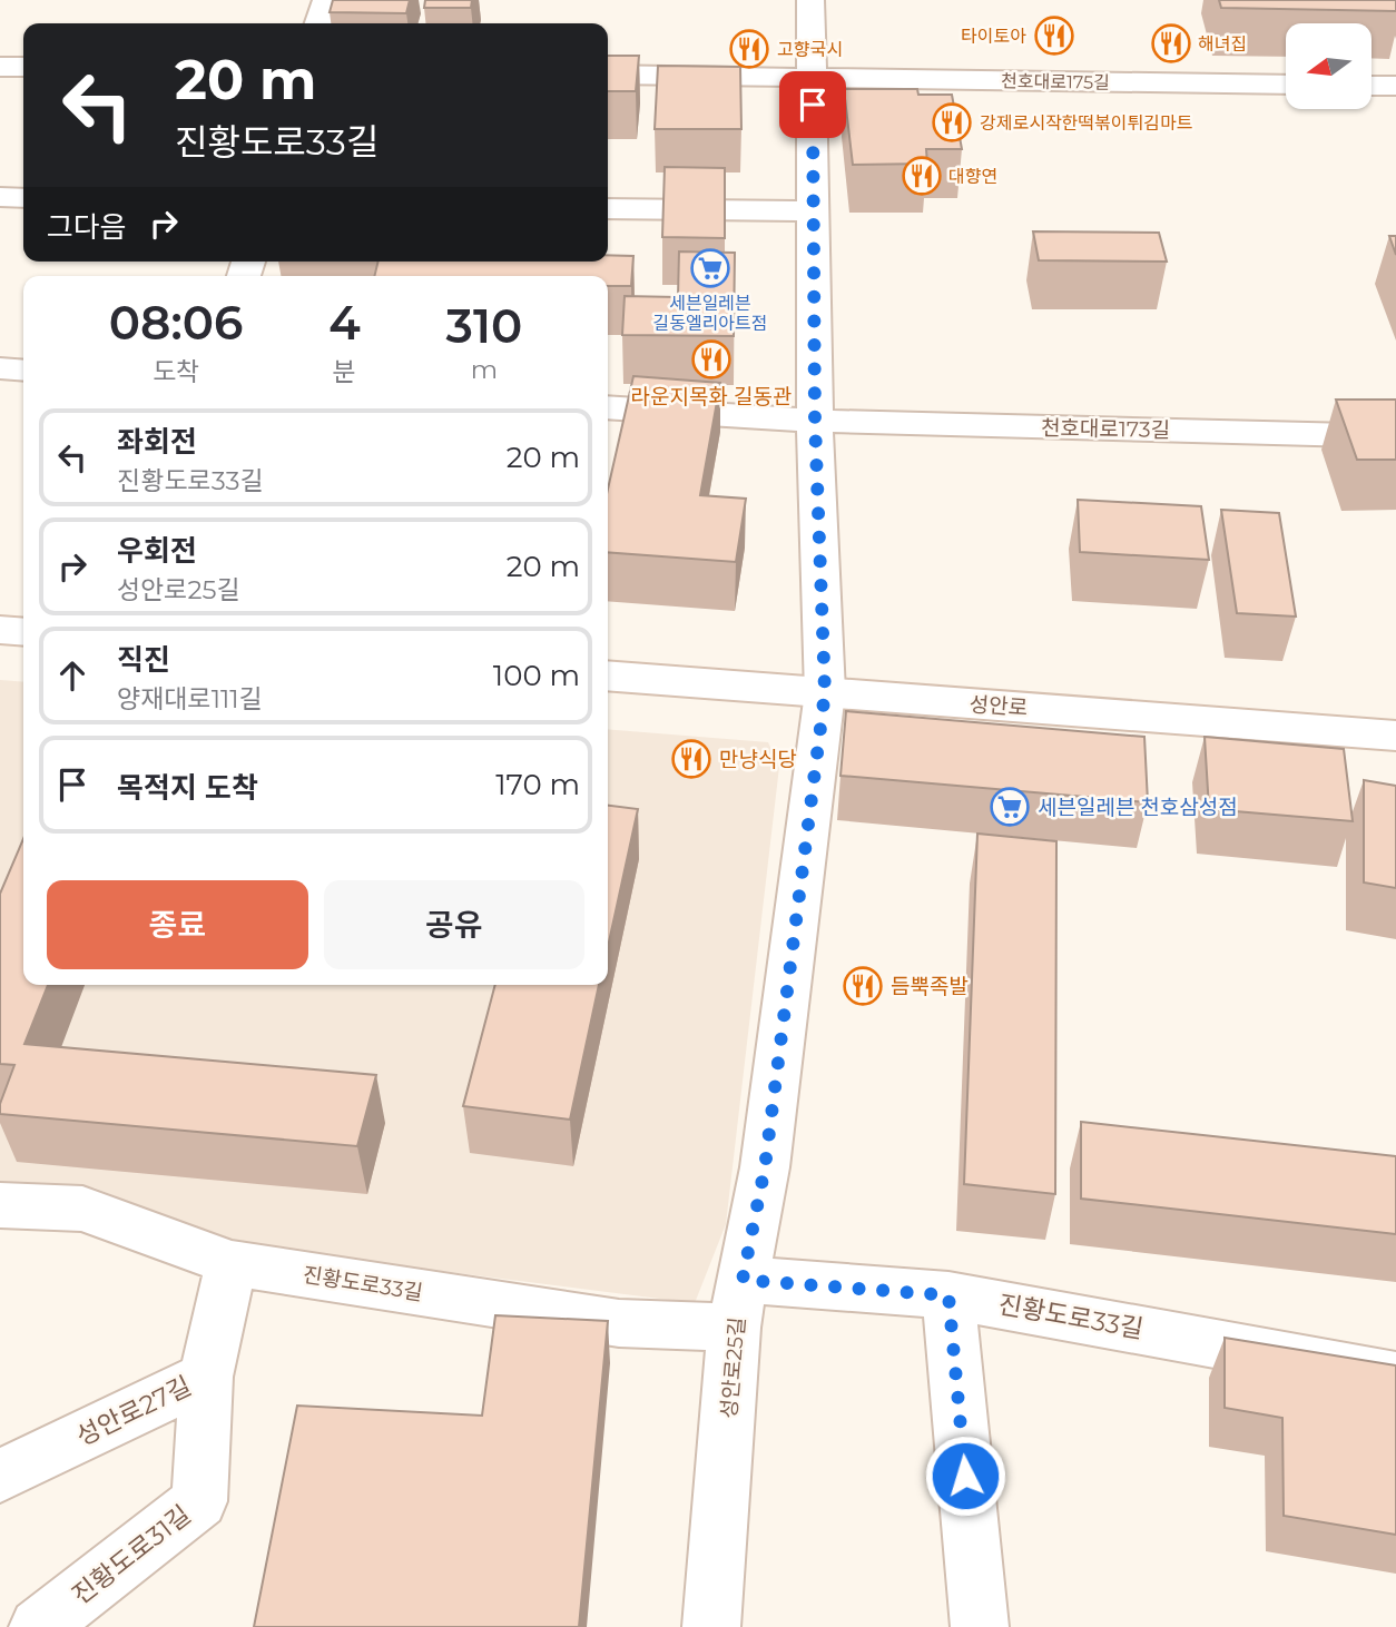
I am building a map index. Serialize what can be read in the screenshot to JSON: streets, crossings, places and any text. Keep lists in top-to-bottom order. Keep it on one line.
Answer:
{"streets":{"street":["천호대로175길","천호대로173길","성안로","진황도로33길","성안로25길","성안로27길","진황도로31길"]},"crossings":[["천호대로175길","성안로25길"],["천호대로173길","성안로25길"],["성안로","성안로25길"],["진황도로33길","성안로25길"],["진황도로33길","성안로27길"],["성안로27길","진황도로31길"]],"places":{"restaurant":["타이토아","해녀집","고향국시","강제로시작한떡볶이튀김마트","대향연","라운지목화 길동관","만냥식당","듬뿍족발"],"supermarket":["세븐일레븐 길동엘리아트점","세븐일레븐 천호삼성점"]},"north":"left","page":{"turn":["20 m","진황도로33길"],"then":"그다음","eta":["08:06","도착","4","분","310","m"],"list":[{"name":"좌회전","note":"진황도로33길","value":"20 m"},{"name":"우회전","note":"성안로25길","value":"20 m"},{"name":"직진","note":"양재대로111길","value":"100 m"},{"name":"목적지 도착","value":"170 m"}],"buttons":["종료","공유"]}}
